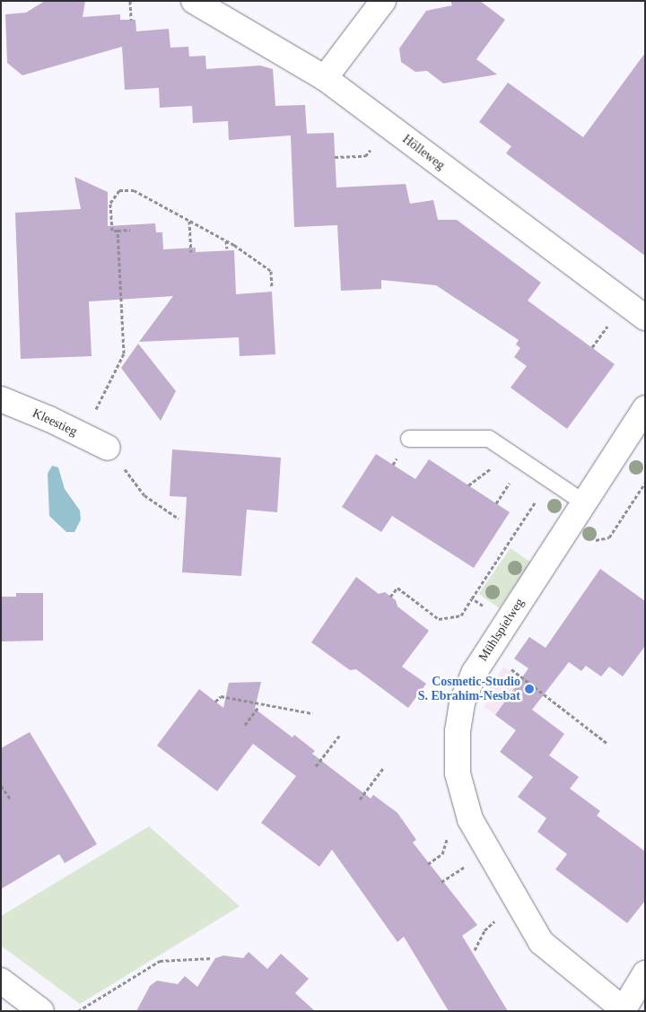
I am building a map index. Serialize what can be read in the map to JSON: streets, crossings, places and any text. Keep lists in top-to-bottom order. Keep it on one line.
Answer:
{"streets":{"street":["Hölleweg","Kleestieg","Mühlspielweg"]},"places":["Cosmetic-Studio S. Ebrahim-Nesbat"]}
